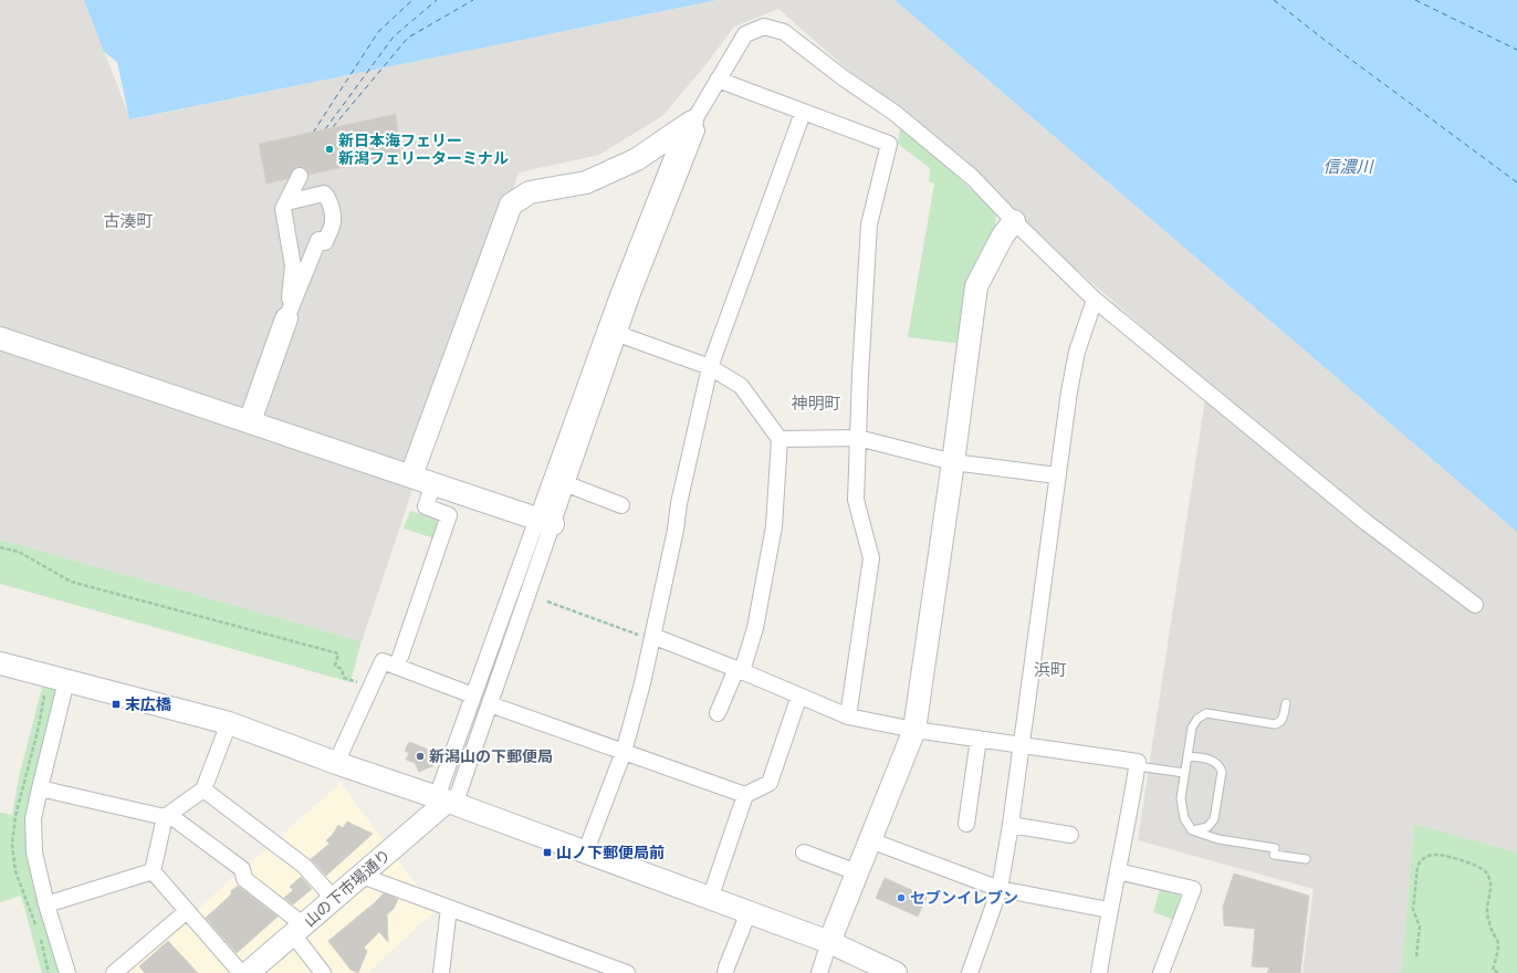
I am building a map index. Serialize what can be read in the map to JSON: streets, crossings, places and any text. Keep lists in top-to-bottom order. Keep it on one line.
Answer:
{"streets":{"street":["山の下市場通り"]},"districts":["古湊町","神明町","浜町"],"water":["信濃川"],"places":{"other":["新日本海フェリー 新潟フェリーターミナル","新潟山の下郵便局","セブンイレブン"],"transit":["末広橋","山ノ下郵便局前"]}}
